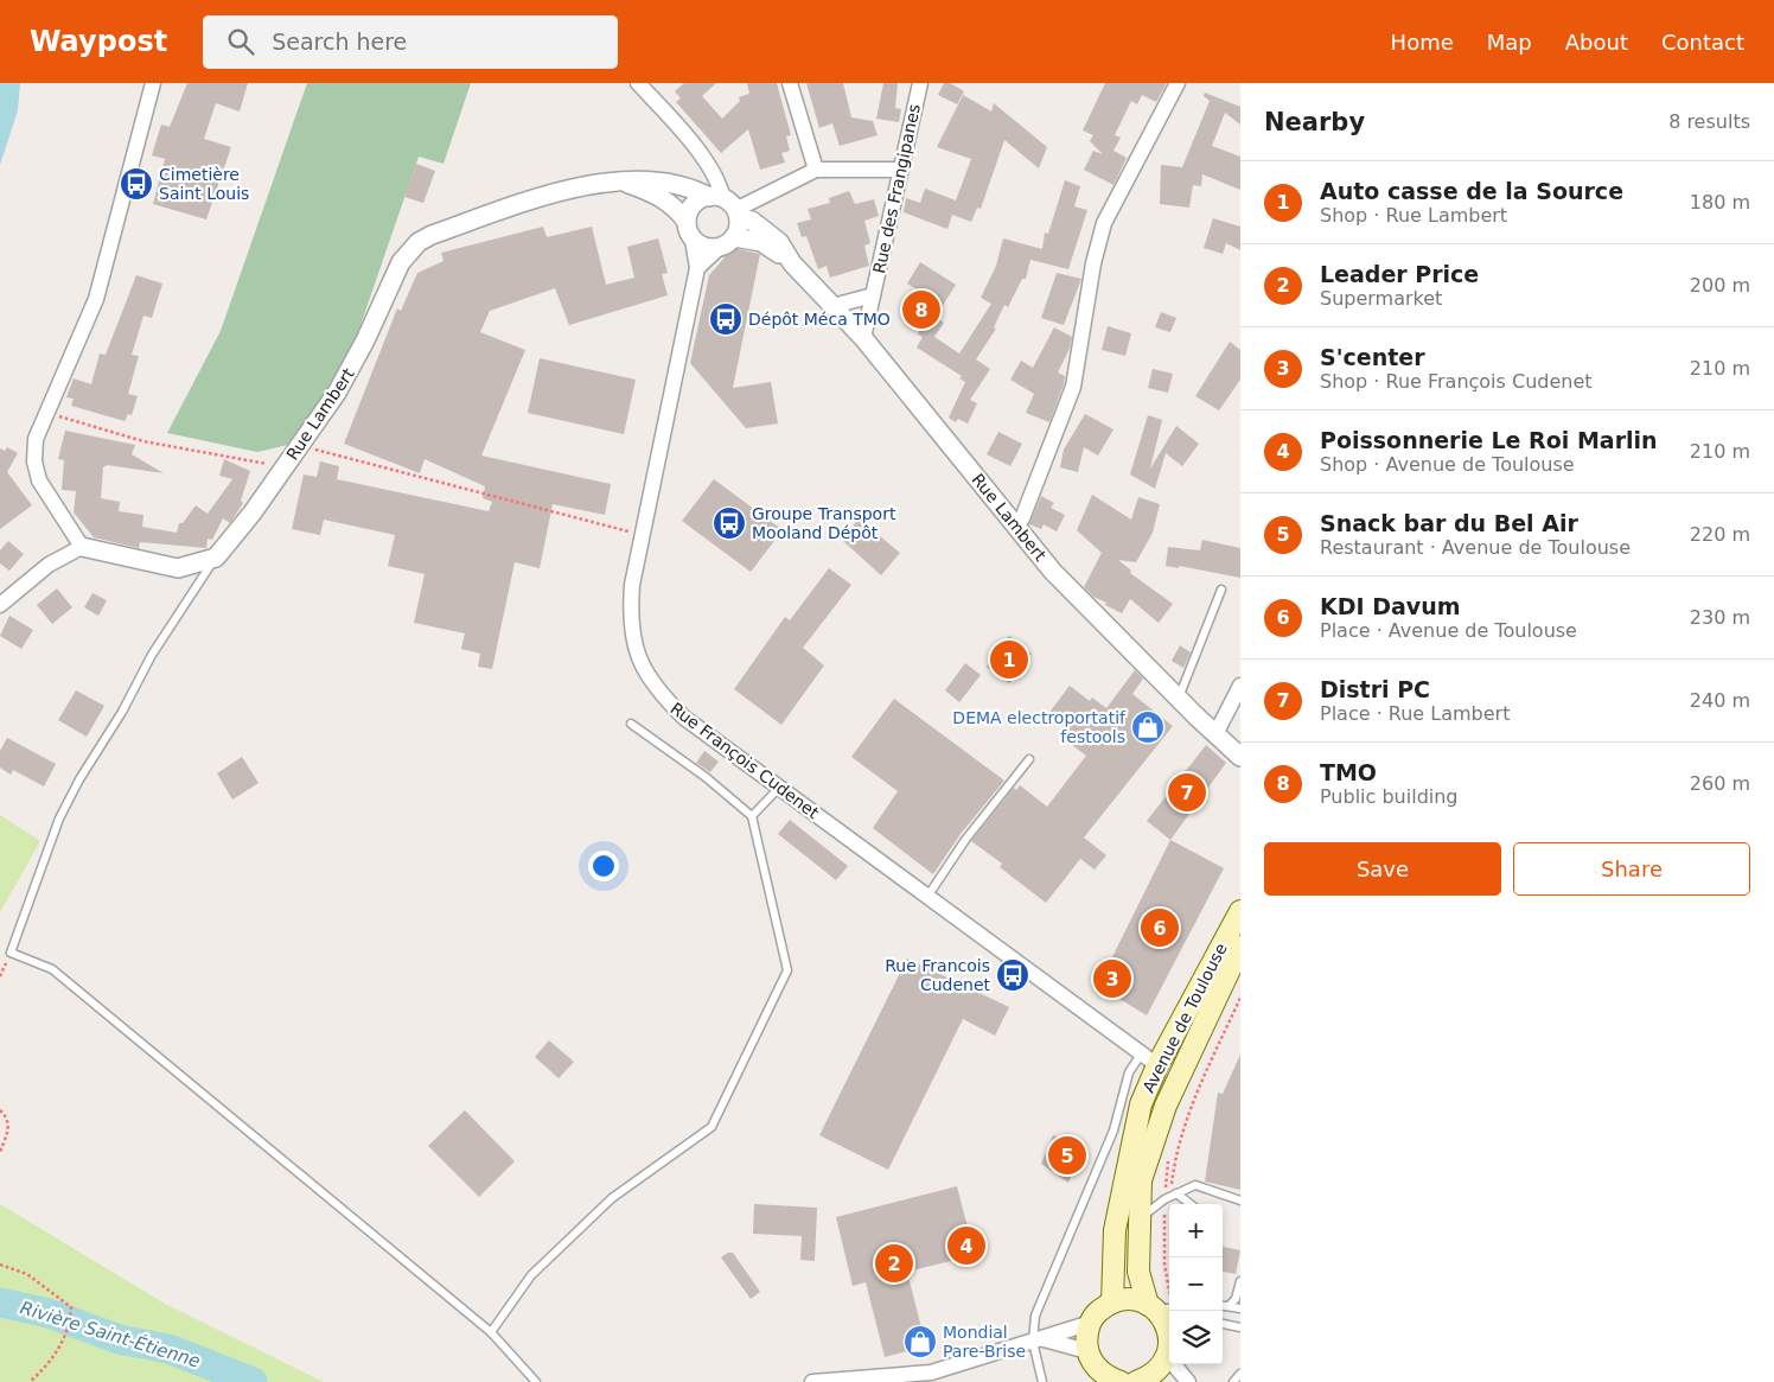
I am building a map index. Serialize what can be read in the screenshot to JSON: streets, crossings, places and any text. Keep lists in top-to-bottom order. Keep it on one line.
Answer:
{"streets":{"main road":["Avenue de Toulouse"],"street":["Rue des Frangipanes","Rue Lambert","Rue François Cudenet"]},"crossings":[["Rue des Frangipanes","Rue Lambert"],["Rue Lambert","Rue François Cudenet"],["Rue François Cudenet","Avenue de Toulouse"]],"water":["Rivière Saint-Étienne"],"places":{"bus stop":["Cimetière Saint Louis","Dépôt Méca TMO","Groupe Transport Mooland Dépôt","Rue Francois Cudenet"],"shop":["DEMA electroportatif festools","Mondial Pare-Brise"]},"page":{"header":"Waypost","search":"Search here","nav":["Home","Map","About","Contact"],"heading":["Nearby","8 results"],"list":[{"mark":"1","name":"Auto casse de la Source","note":"Shop · Rue Lambert","value":"180 m"},{"mark":"2","name":"Leader Price","note":"Supermarket","value":"200 m"},{"mark":"3","name":"S'center","note":"Shop · Rue François Cudenet","value":"210 m"},{"mark":"4","name":"Poissonnerie Le Roi Marlin","note":"Shop · Avenue de Toulouse","value":"210 m"},{"mark":"5","name":"Snack bar du Bel Air","note":"Restaurant · Avenue de Toulouse","value":"220 m"},{"mark":"6","name":"KDI Davum","note":"Place · Avenue de Toulouse","value":"230 m"},{"mark":"7","name":"Distri PC","note":"Place · Rue Lambert","value":"240 m"},{"mark":"8","name":"TMO","note":"Public building","value":"260 m"}],"pins":["8","1","7","6","3","5","4","2"],"buttons":["Save","Share"],"map_buttons":["+","−"]}}
